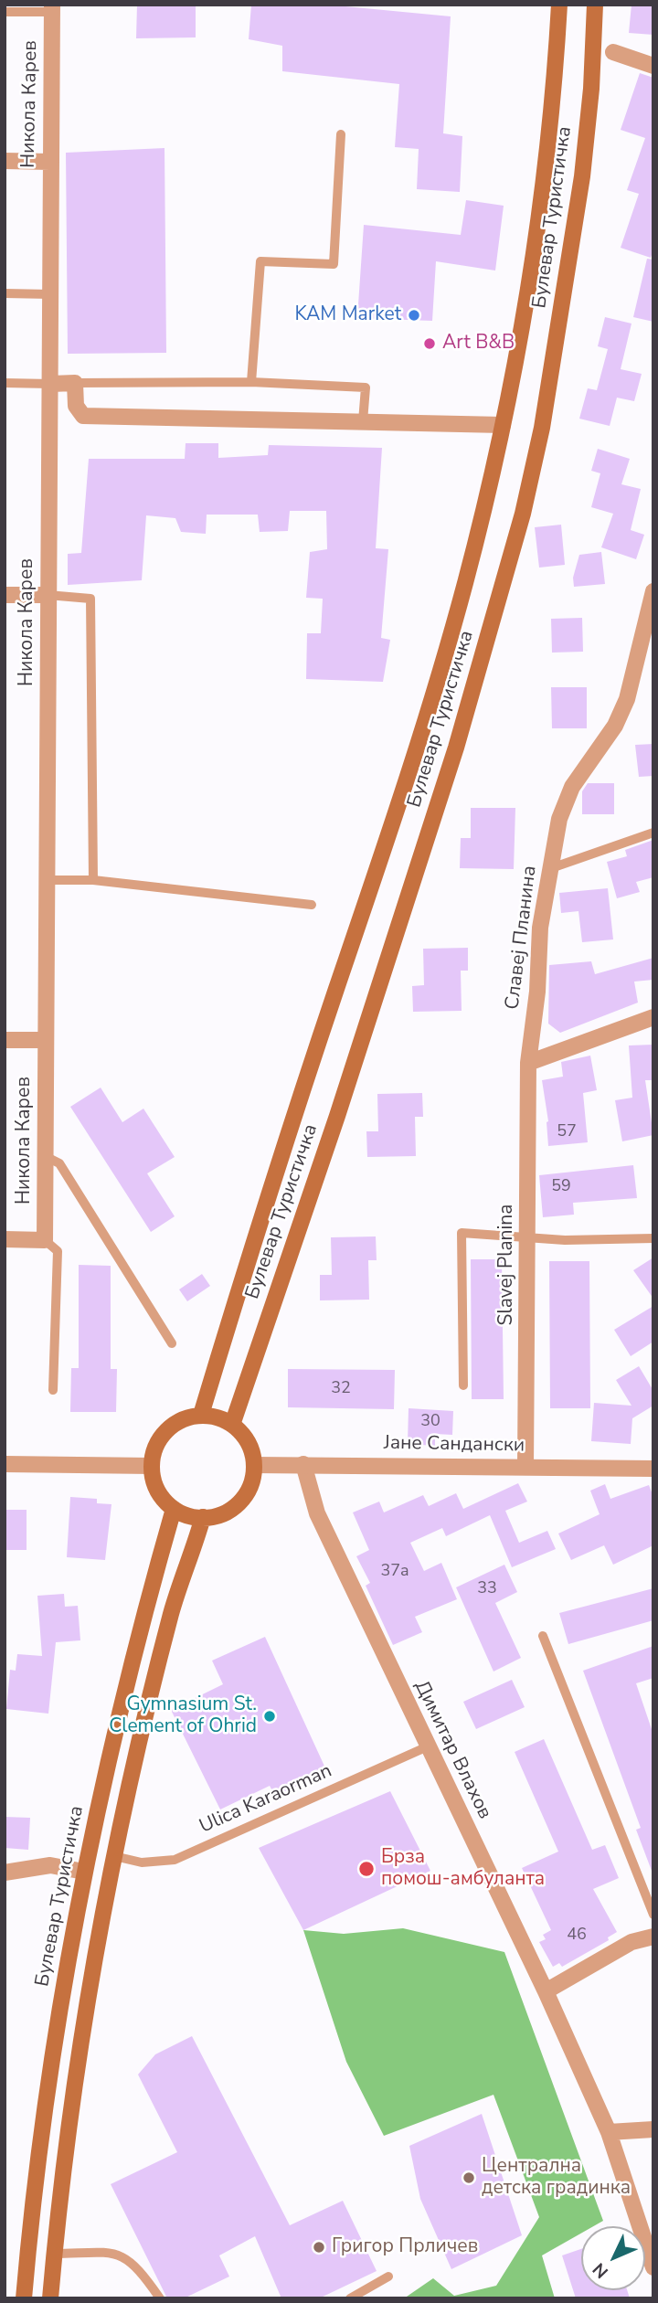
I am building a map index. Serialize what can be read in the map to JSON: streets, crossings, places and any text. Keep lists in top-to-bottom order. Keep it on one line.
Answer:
{"streets":{"main road":["Булевар Туристичка"],"street":["Никола Карев","Славеј Планина","Slavej Planina","Јане Сандански","Димитар Влахов"],"lane":["Ulica Karaorman"]},"crossings":[["Булевар Туристичка","Јане Сандански"],["Славеј Планина","Slavej Planina"],["Slavej Planina","Јане Сандански"],["Јане Сандански","Димитар Влахов"],["Димитар Влахов","Ulica Karaorman"]],"places":["KAM Market","Art B&B","Gymnasium St. Clement of Ohrid","Брза помош-амбуланта","Централна детска градинка","Григор Прличев"],"house_numbers":["57","59","32","30","37a","33","46"],"north":"bottom left"}
